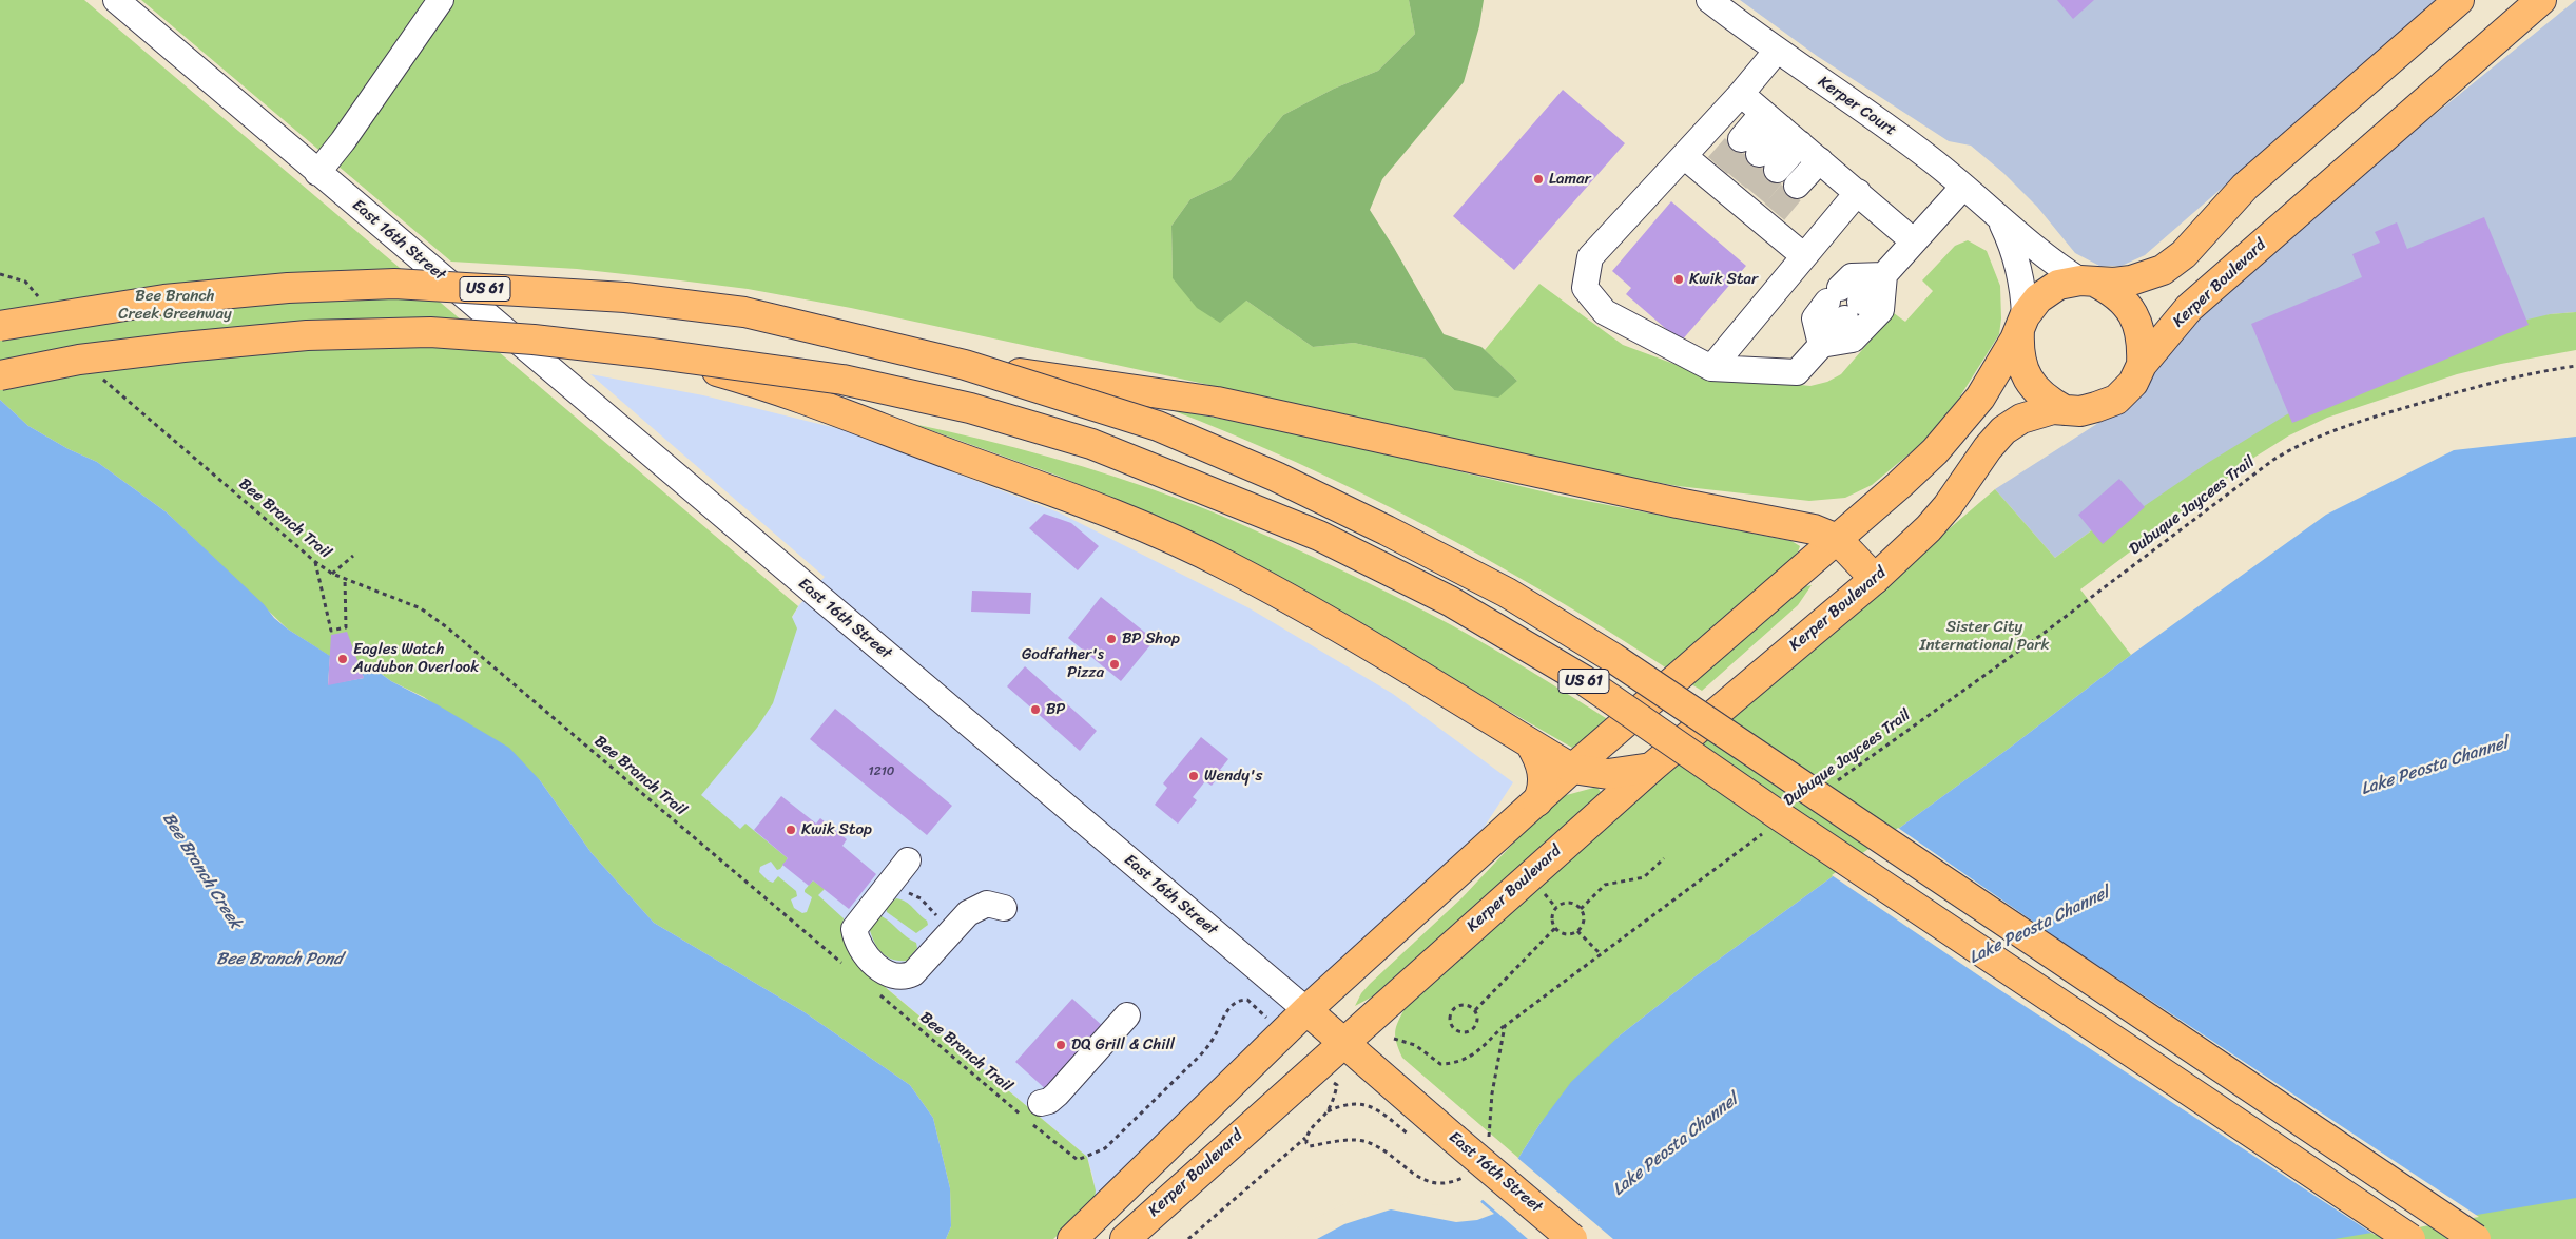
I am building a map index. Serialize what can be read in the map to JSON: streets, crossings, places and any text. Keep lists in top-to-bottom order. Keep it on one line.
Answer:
{"streets":{"main road":["East 16th Street","Kerper Boulevard","US 61"],"street":["Kerper Court"],"path":["Dubuque Jaycees Trail","Bee Branch Trail"]},"crossings":[["Kerper Court","Kerper Boulevard"],["East 16th Street","Kerper Boulevard"]],"water":["Lake Peosta Channel","Bee Branch Creek","Bee Branch Pond"],"parks":["Bee Branch Creek Greenway","Sister City International Park"],"places":["Lamar","Kwik Star","BP Shop","Eagles Watch Audubon Overlook","Godfather's Pizza","BP","Wendy's","Kwik Stop","DQ Grill & Chill"],"house_numbers":["1210"]}
